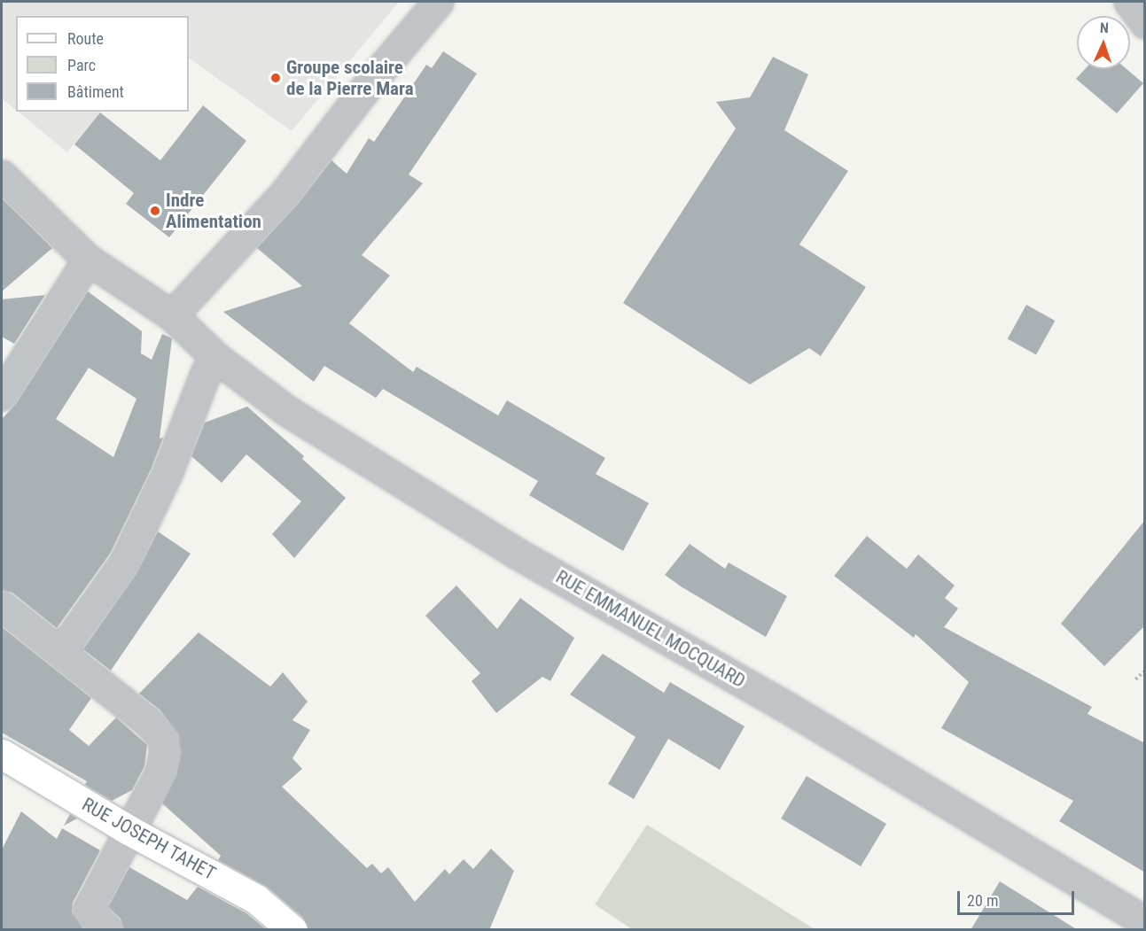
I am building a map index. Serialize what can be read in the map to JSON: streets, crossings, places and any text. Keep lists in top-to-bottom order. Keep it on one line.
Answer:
{"streets":{"street":["RUE EMMANUEL MOCQUARD","RUE JOSEPH TAHET"]},"places":["Groupe scolaire de la Pierre Mara","Indre Alimentation"],"legend":["Route","Parc","Bâtiment"],"scale_bar":"20 m","north":"top"}
